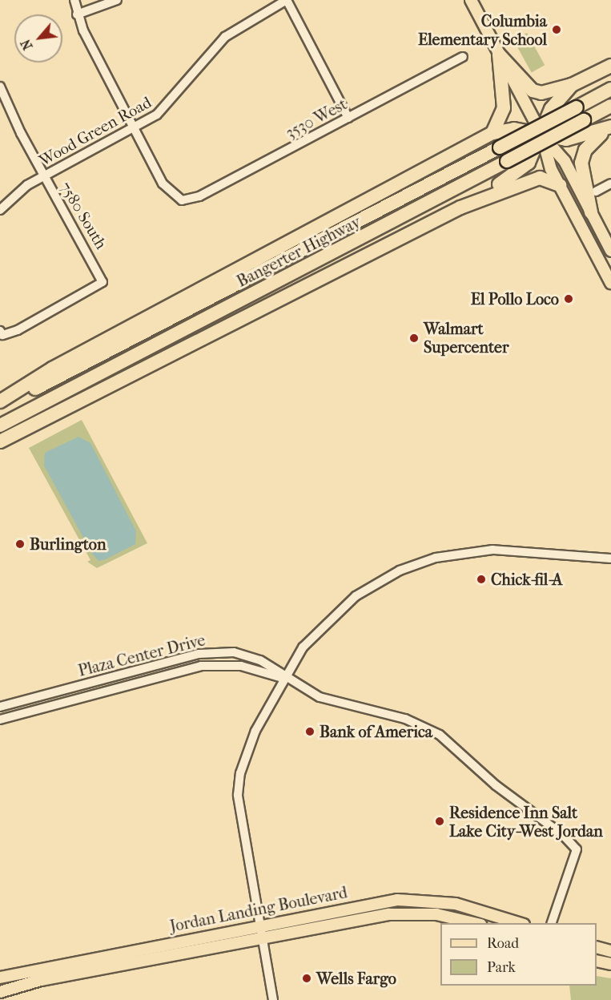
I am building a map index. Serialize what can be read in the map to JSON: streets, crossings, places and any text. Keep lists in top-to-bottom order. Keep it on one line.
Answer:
{"streets":{"highway":["Bangerter Highway"],"main road":["Jordan Landing Boulevard"],"street":["3530 West","Wood Green Road","7580 South","Plaza Center Drive"]},"crossings":[["3530 West","Wood Green Road"],["Wood Green Road","7580 South"]],"places":["Columbia Elementary School","El Pollo Loco","Walmart Supercenter","Burlington","Chick-fil-A","Bank of America","Residence Inn Salt Lake City-West Jordan","Wells Fargo"],"legend":["Road","Park"],"north":"bottom left"}
